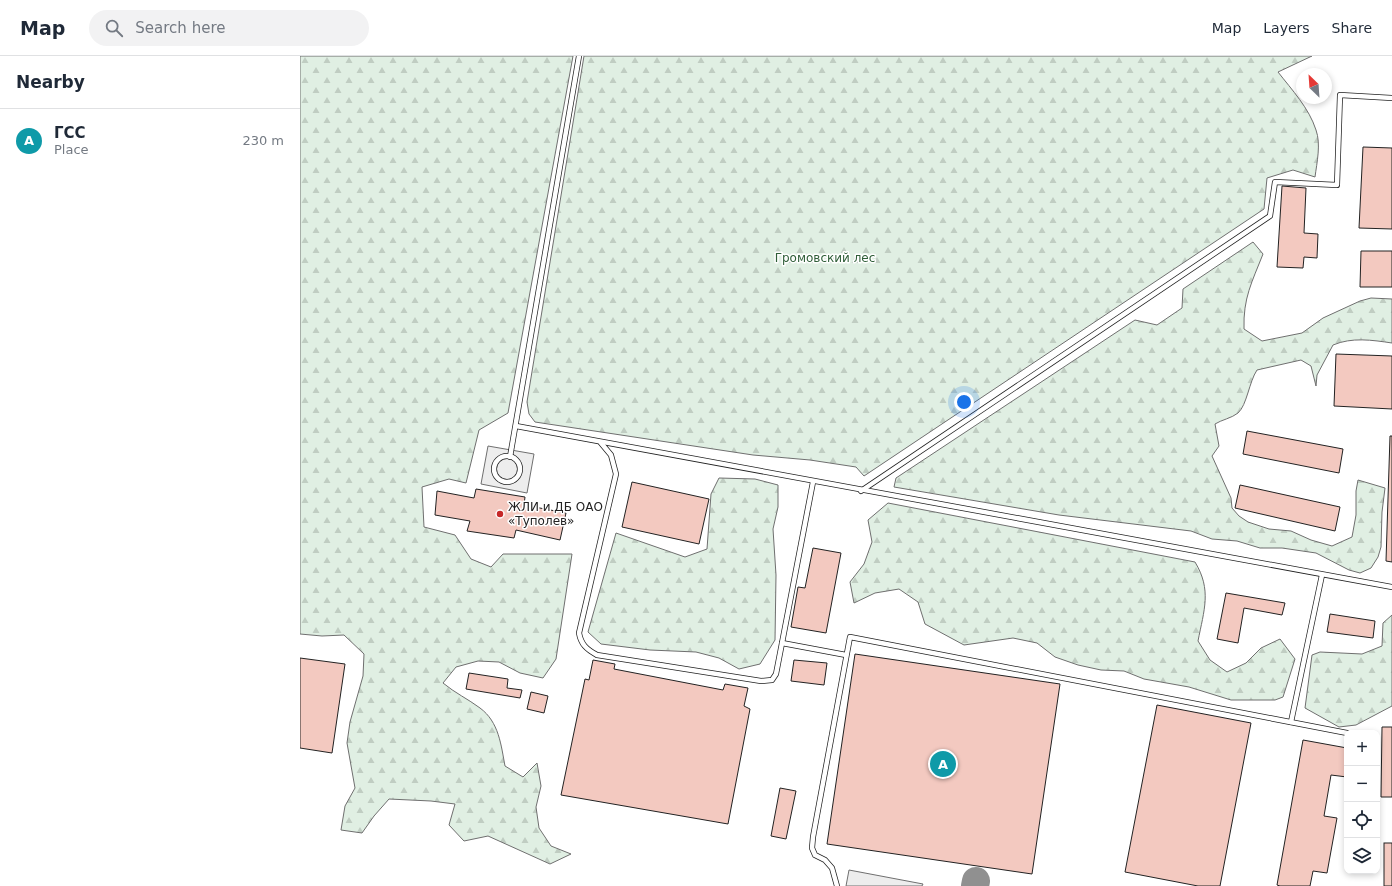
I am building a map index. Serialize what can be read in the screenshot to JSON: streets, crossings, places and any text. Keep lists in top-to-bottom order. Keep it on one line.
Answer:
{"parks":["Громовский лес"],"places":["ЖЛИ и ДБ ОАО «Туполев»"],"north":"top left","page":{"header":"Map","search":"Search here","nav":["Map","Layers","Share"],"heading":"Nearby","list":[{"mark":"A","name":"ГСС","note":"Place","value":"230 m"}],"map_buttons":["+","−"],"pins":"A"}}
